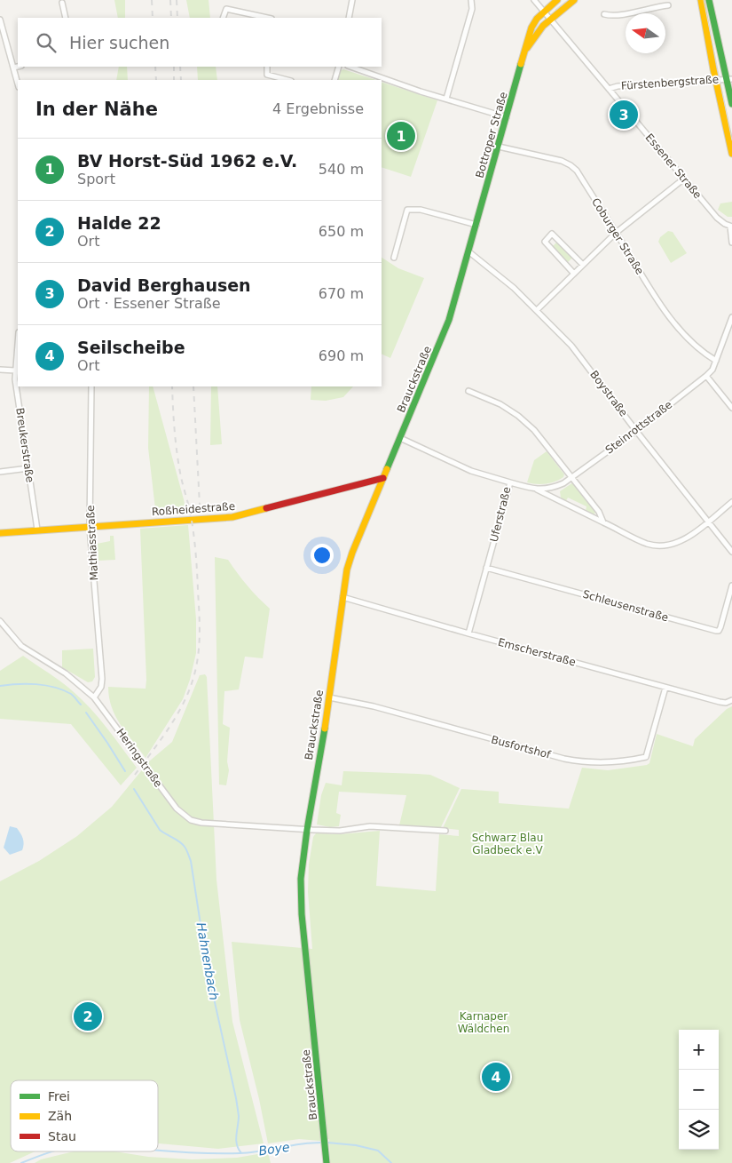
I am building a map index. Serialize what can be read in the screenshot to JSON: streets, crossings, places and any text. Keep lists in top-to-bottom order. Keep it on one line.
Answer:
{"streets":{"main road":["Bottroper Straße","Brauckstraße","Roßheidestraße"],"street":["Fürstenbergstraße","Essener Straße","Coburger Straße","Boystraße","Steinrottstraße","Breukerstraße","Uferstraße","Mathiasstraße","Schleusenstraße","Emscherstraße","Busfortshof","Heringstraße"]},"crossings":[["Fürstenbergstraße","Essener Straße"],["Bottroper Straße","Essener Straße"],["Bottroper Straße","Coburger Straße"],["Bottroper Straße","Brauckstraße"],["Bottroper Straße","Boystraße"],["Coburger Straße","Steinrottstraße"],["Brauckstraße","Roßheidestraße"],["Brauckstraße","Uferstraße"],["Brauckstraße","Emscherstraße"],["Brauckstraße","Busfortshof"],["Brauckstraße","Heringstraße"],["Boystraße","Steinrottstraße"],["Steinrottstraße","Uferstraße"],["Breukerstraße","Roßheidestraße"],["Roßheidestraße","Mathiasstraße"],["Uferstraße","Schleusenstraße"],["Uferstraße","Emscherstraße"],["Mathiasstraße","Heringstraße"],["Emscherstraße","Busfortshof"]],"water":["Hahnenbach","Boye"],"parks":["Schwarz Blau Gladbeck e.V","Karnaper Wäldchen"],"legend":["Frei","Zäh","Stau"],"north":"left","page":{"search":"Hier suchen","heading":["In der Nähe","4 Ergebnisse"],"pins":["3","1","2","4"],"list":[{"mark":"1","name":"BV Horst-Süd 1962 e.V.","note":"Sport","value":"540 m"},{"mark":"2","name":"Halde 22","note":"Ort","value":"650 m"},{"mark":"3","name":"David Berghausen","note":"Ort · Essener Straße","value":"670 m"},{"mark":"4","name":"Seilscheibe","note":"Ort","value":"690 m"}],"map_buttons":["+","−"]}}
